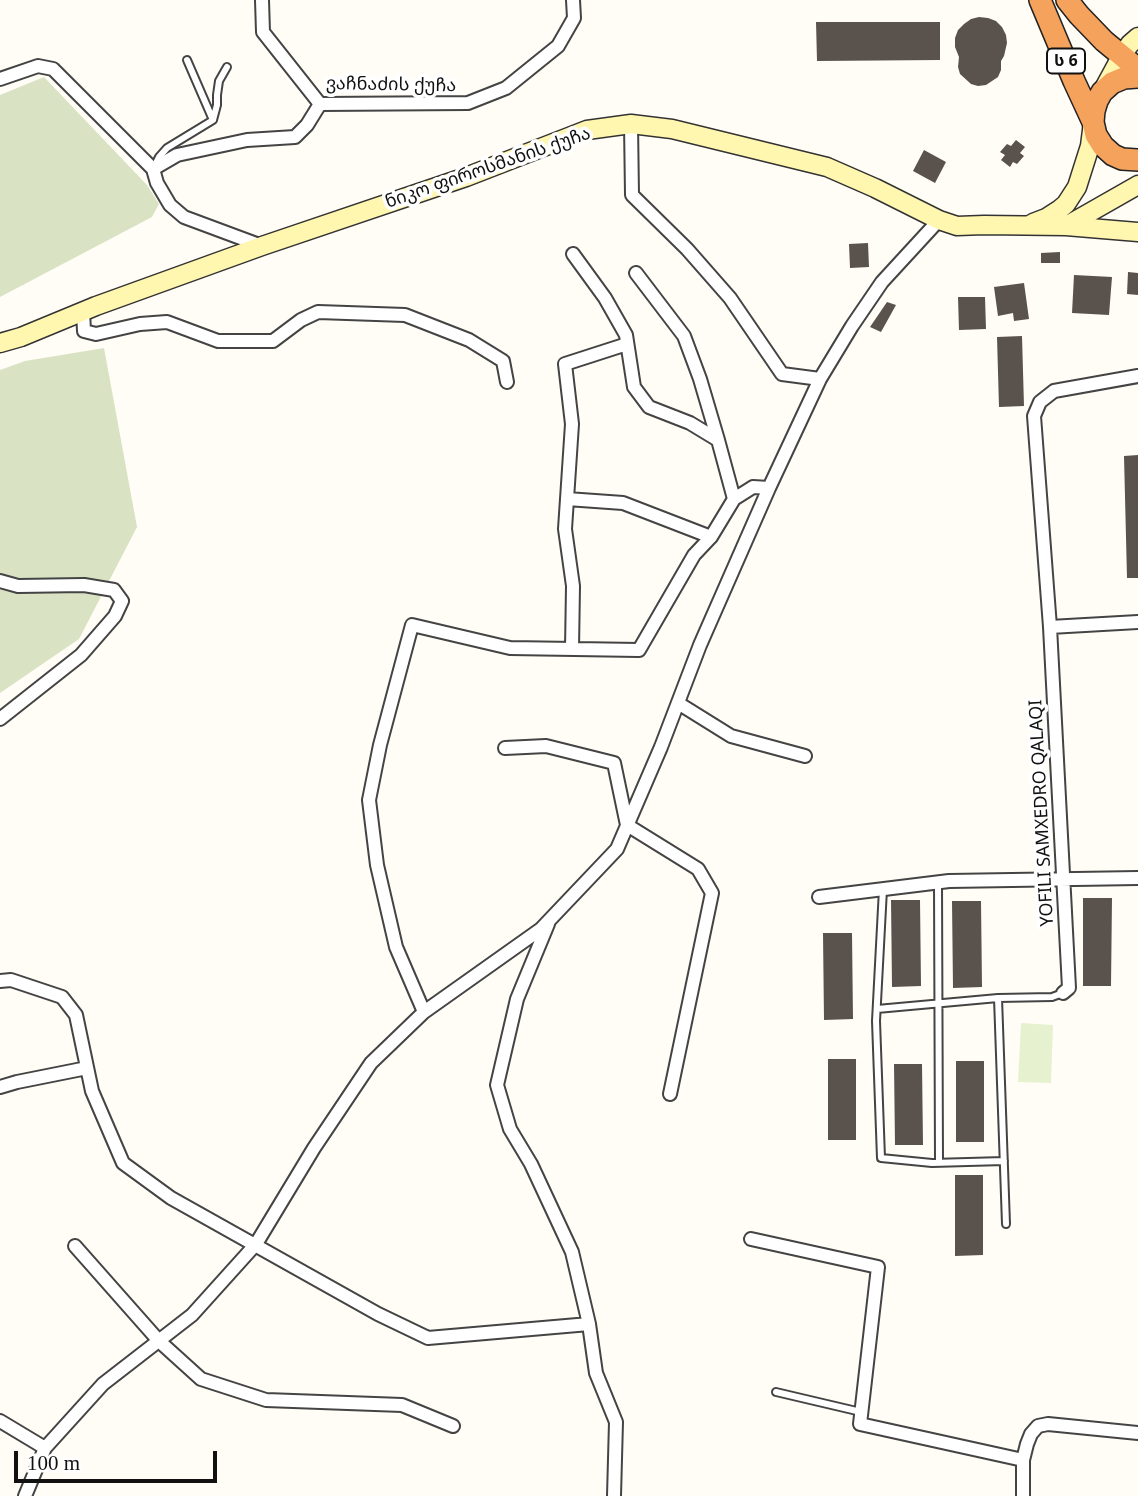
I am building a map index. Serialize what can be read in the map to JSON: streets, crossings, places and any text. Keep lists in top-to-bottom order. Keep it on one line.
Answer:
{"streets":{"highway":["ს 6"],"main road":["ნიკო ფიროსმანის ქუჩა"],"street":["ვაჩნაძის ქუჩა","YOFILI SAMXEDRO QALAQI"]},"scale_bar":"100 m"}
